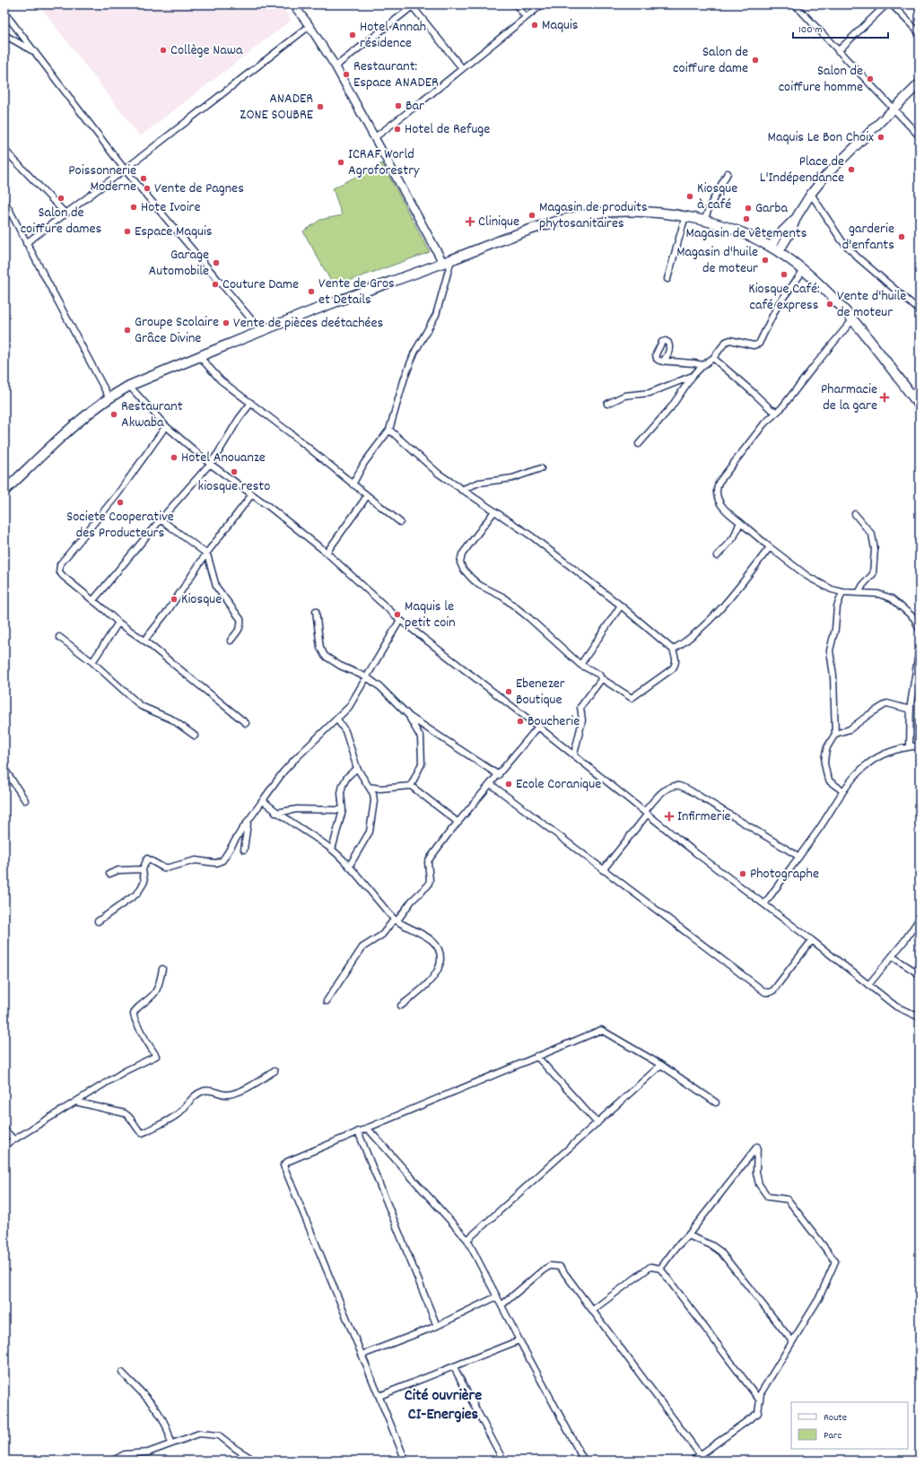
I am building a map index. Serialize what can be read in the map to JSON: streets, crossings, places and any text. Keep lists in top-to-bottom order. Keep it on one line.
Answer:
{"districts":["Cité ouvrière CI-Energies"],"places":{"other":["Maquis","Hotel Annah résidence","Collège Nawa","Salon de coiffure dame","Restaurant: Espace ANADER","Salon de coiffure homme","Bar","ANADER ZONE SOUBRE","Hotel de Refuge","Maquis Le Bon Choix","ICRAF World Agroforestry","Place de L'Indépendance","Poissonnerie Moderne","Vente de Pagnes","Kiosque à café","Salon de coiffure dames","Hote Ivoire","Garba","Magasin de produits phytosanitaires","Magasin de vêtements","Espace Maquis","garderie d'enfants","Magasin d'huile de moteur","Garage Automobile","Kiosque Café: café express","Couture Dame","Vente de Gros et Details","Vente d'huile de moteur","Vente de pièces deétachées","Groupe Scolaire Grâce Divine","Restaurant Akwaba","Hotel Anouanze","kiosque resto","Societe Cooperative des Producteurs","Kiosque","Maquis le petit coin","Ebenezer Boutique","Boucherie","Ecole Coranique","Photographe"],"health":["Clinique","Pharmacie de la gare","Infirmerie"]},"legend":["Route","Parc"],"scale_bar":"100 m"}
